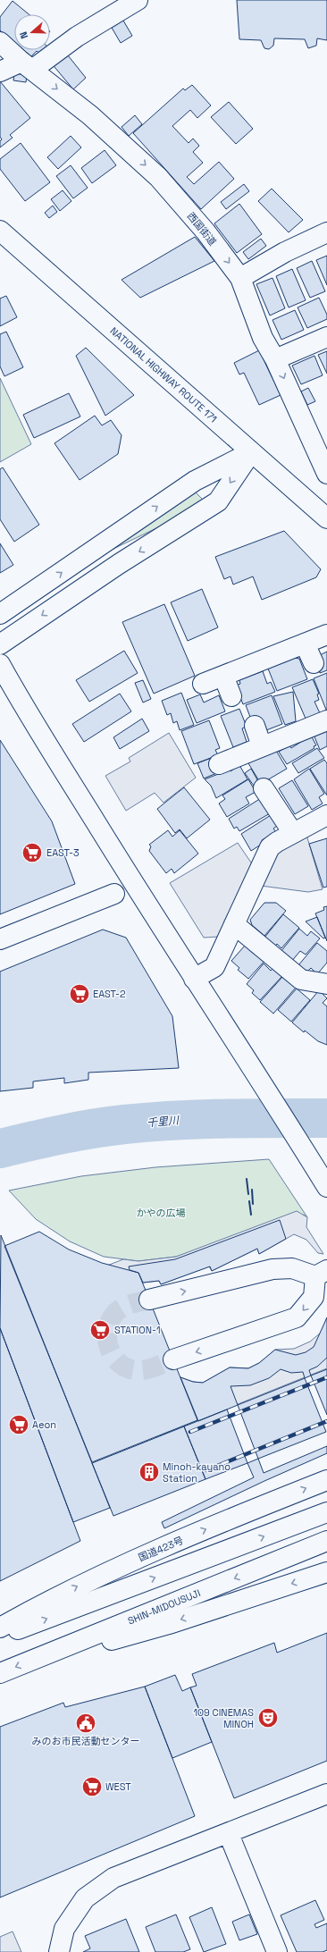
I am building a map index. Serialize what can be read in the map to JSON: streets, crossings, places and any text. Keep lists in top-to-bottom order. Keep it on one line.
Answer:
{"streets":{"main road":["西国街道","NATIONAL HIGHWAY ROUTE 171","国道423号","SHIN-MIDOUSUJI"]},"one_way":["西国街道"],"water":["千里川"],"parks":["かやの広場"],"places":{"supermarket":["EAST-3","EAST-2","STATION-1","Aeon","WEST"],"building":["Minoh-kayano Station"],"theatre":["109 CINEMAS MINOH"],"public building":["みのお市民活動センター"]},"north":"left"}
